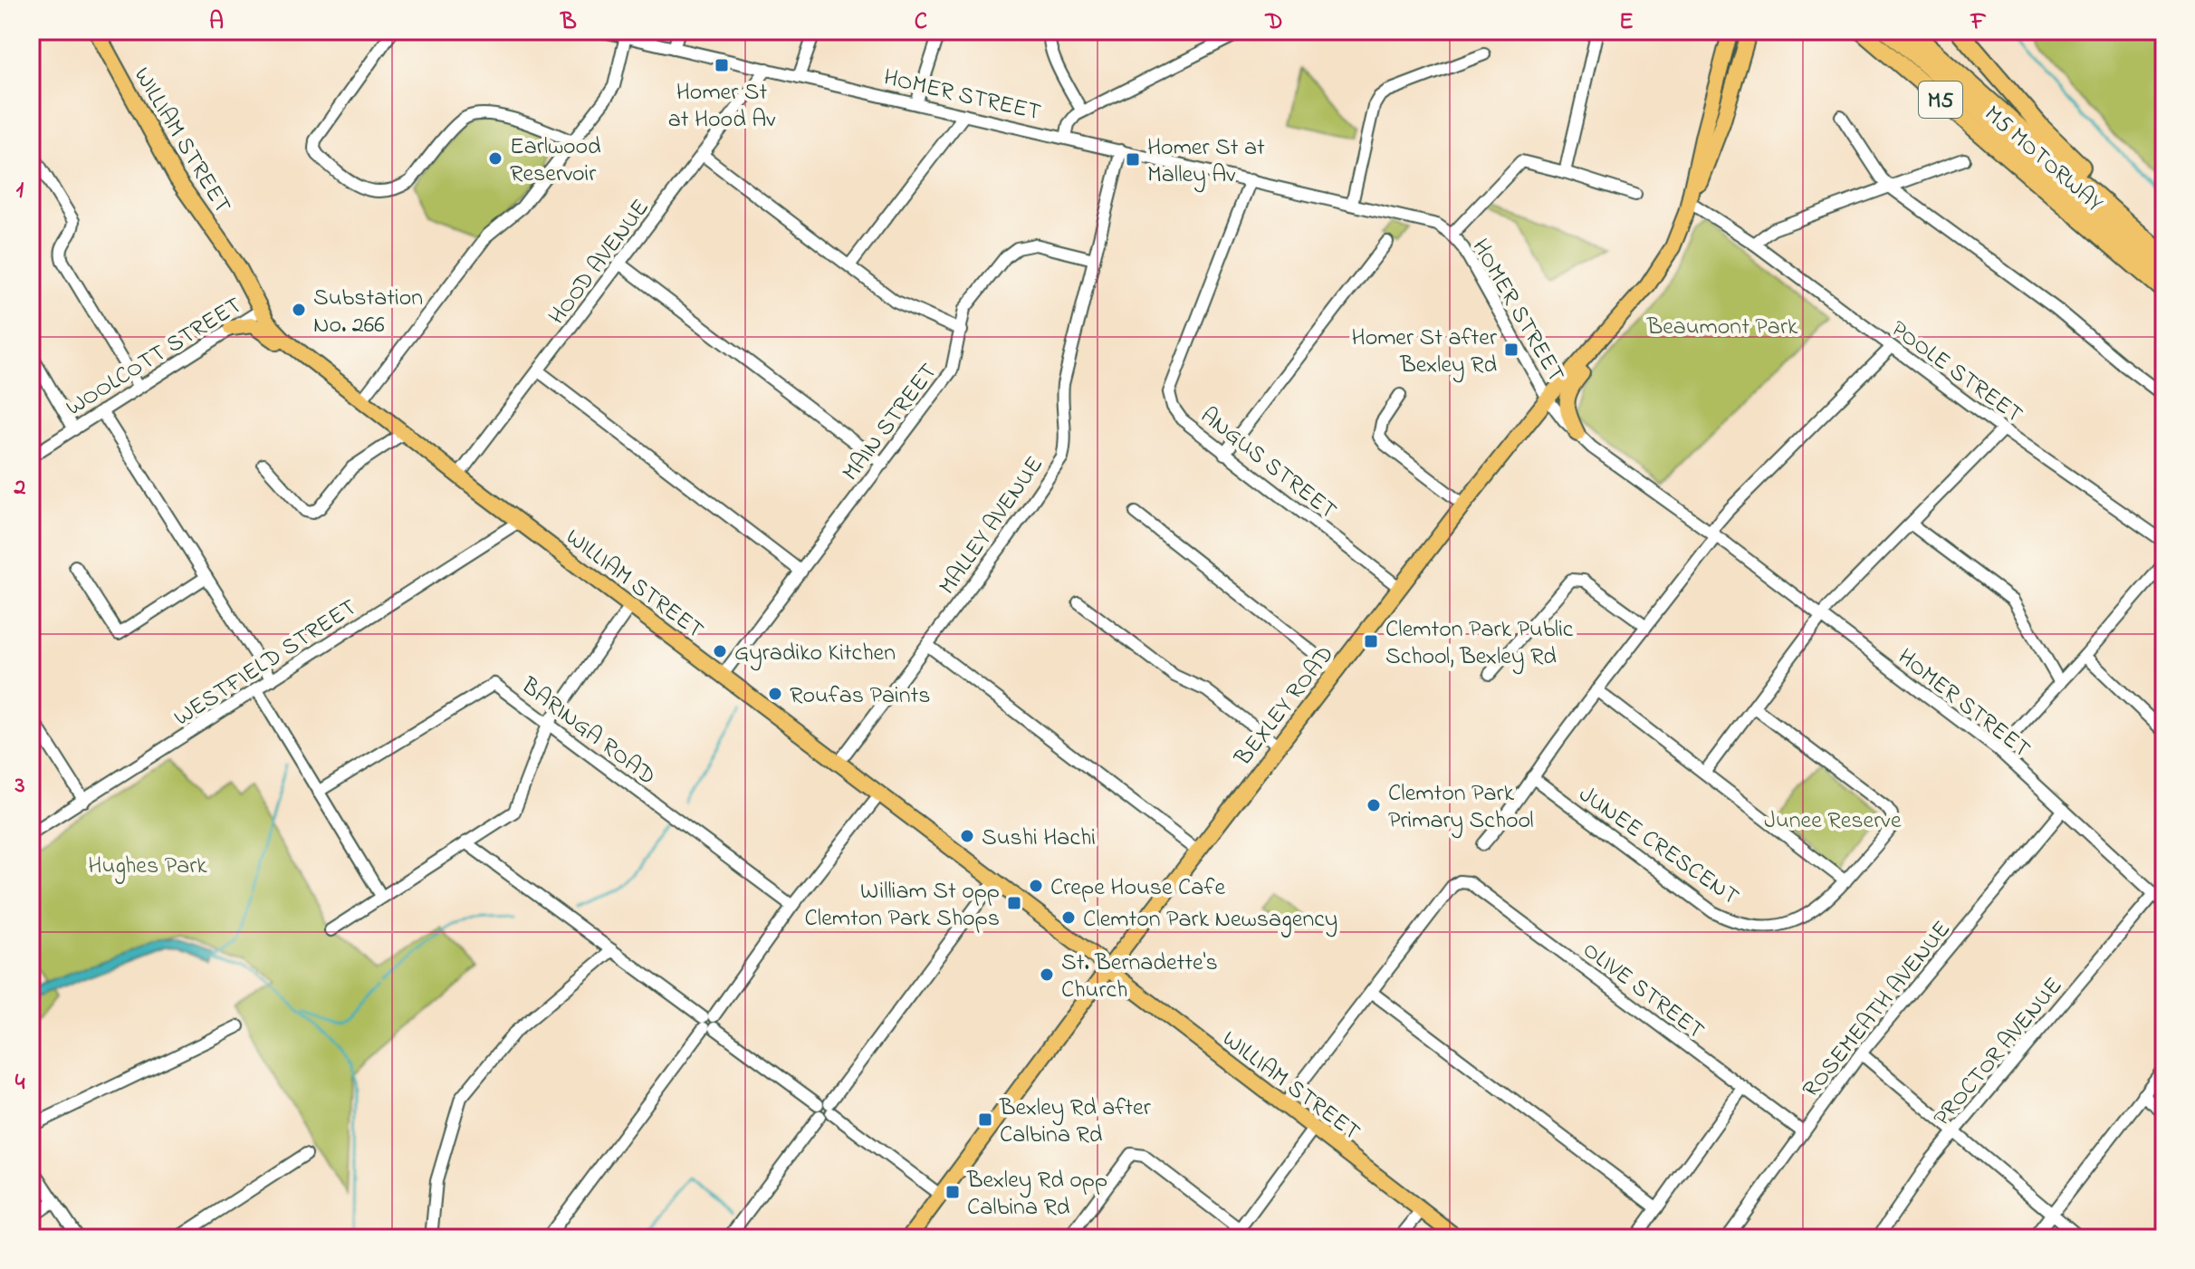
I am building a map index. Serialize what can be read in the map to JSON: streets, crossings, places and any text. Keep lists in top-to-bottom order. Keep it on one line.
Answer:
{"streets":{"highway":["M5","M5 MOTORWAY"],"main road":["WILLIAM STREET","BEXLEY ROAD"],"street":["HOMER STREET","HOOD AVENUE","WOOLCOTT STREET","POOLE STREET","MAIN STREET","ANGUS STREET","MALLEY AVENUE","WESTFIELD STREET","BARINGA ROAD","JUNEE CRESCENT","OLIVE STREET","ROSEMEATH AVENUE","PROCTOR AVENUE"]},"crossings":[["HOMER STREET","HOOD AVENUE"],["HOMER STREET","ANGUS STREET"],["HOMER STREET","MALLEY AVENUE"],["HOMER STREET","BEXLEY ROAD"],["HOMER STREET","ROSEMEATH AVENUE"],["HOMER STREET","PROCTOR AVENUE"],["WILLIAM STREET","HOOD AVENUE"],["WILLIAM STREET","WOOLCOTT STREET"],["WILLIAM STREET","MAIN STREET"],["WILLIAM STREET","MALLEY AVENUE"],["WILLIAM STREET","WESTFIELD STREET"],["WILLIAM STREET","BEXLEY ROAD"],["POOLE STREET","BEXLEY ROAD"],["MAIN STREET","MALLEY AVENUE"],["ANGUS STREET","BEXLEY ROAD"],["OLIVE STREET","ROSEMEATH AVENUE"]],"parks":["Beaumont Park","Junee Reserve","Hughes Park"],"places":{"transit":["Homer St at Hood Av","Homer St at Malley Av","Homer St after Bexley Rd","Clemton Park Public School, Bexley Rd","William St opp Clemton Park Shops","Bexley Rd after Calbina Rd","Bexley Rd opp Calbina Rd"],"other":["Earlwood Reservoir","Substation No. 266","Gyradiko Kitchen","Roufas Paints","Clemton Park Primary School","Sushi Hachi","Crepe House Cafe","Clemton Park Newsagency","St. Bernadette's Church"]},"grid":{"columns":["A","B","C","D","E","F"],"rows":["1","2","3","4"]}}
